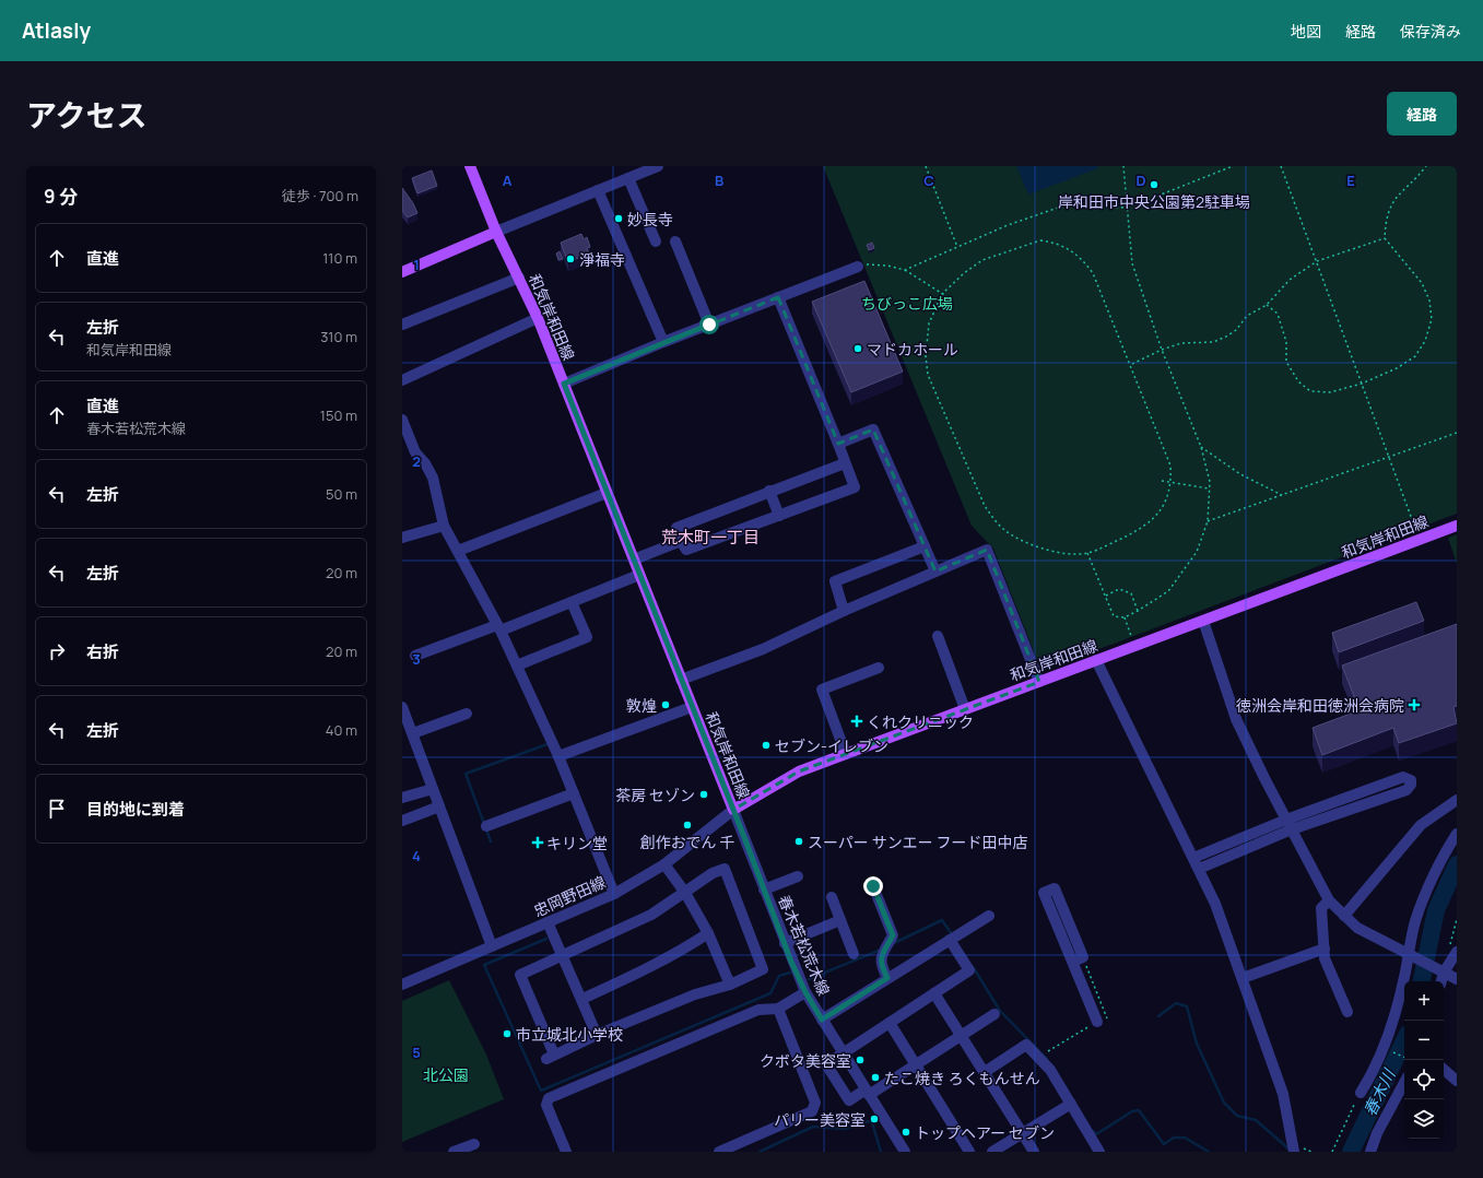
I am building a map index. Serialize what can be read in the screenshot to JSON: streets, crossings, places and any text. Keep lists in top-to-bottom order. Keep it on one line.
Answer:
{"streets":{"main road":["和気岸和田線"],"street":["忠岡野田線","春木若松荒木線"]},"crossings":[["和気岸和田線","忠岡野田線"],["和気岸和田線","春木若松荒木線"],["忠岡野田線","春木若松荒木線"]],"districts":["荒木町一丁目"],"water":["春木川"],"parks":["ちびっこ広場","北公園"],"places":{"other":["岸和田市中央公園第2駐車場","妙長寺","淨福寺","マドカホール","敦煌","セブン-イレブン","茶房 セゾン","創作おでん 千","スーパー サンエー フード田中店","市立城北小学校","クボタ美容室","たこ焼き ろくもんせん","パリー美容室","トップヘアー セブン"],"health":["徳洲会岸和田徳洲会病院","くれクリニック","キリン堂"]},"page":{"header":"Atlasly","nav":["地図","経路","保存済み"],"title":"アクセス","buttons":"経路","heading":["9 分","徒歩 · 700 m"],"list":[["直進","110 m"],["左折","和気岸和田線","310 m"],["直進","春木若松荒木線","150 m"],["左折","50 m"],["左折","20 m"],["右折","20 m"],["左折","40 m"],"目的地に到着"],"map_buttons":["+","−"]},"grid":{"columns":["A","B","C","D","E"],"rows":["1","2","3","4","5"]}}
